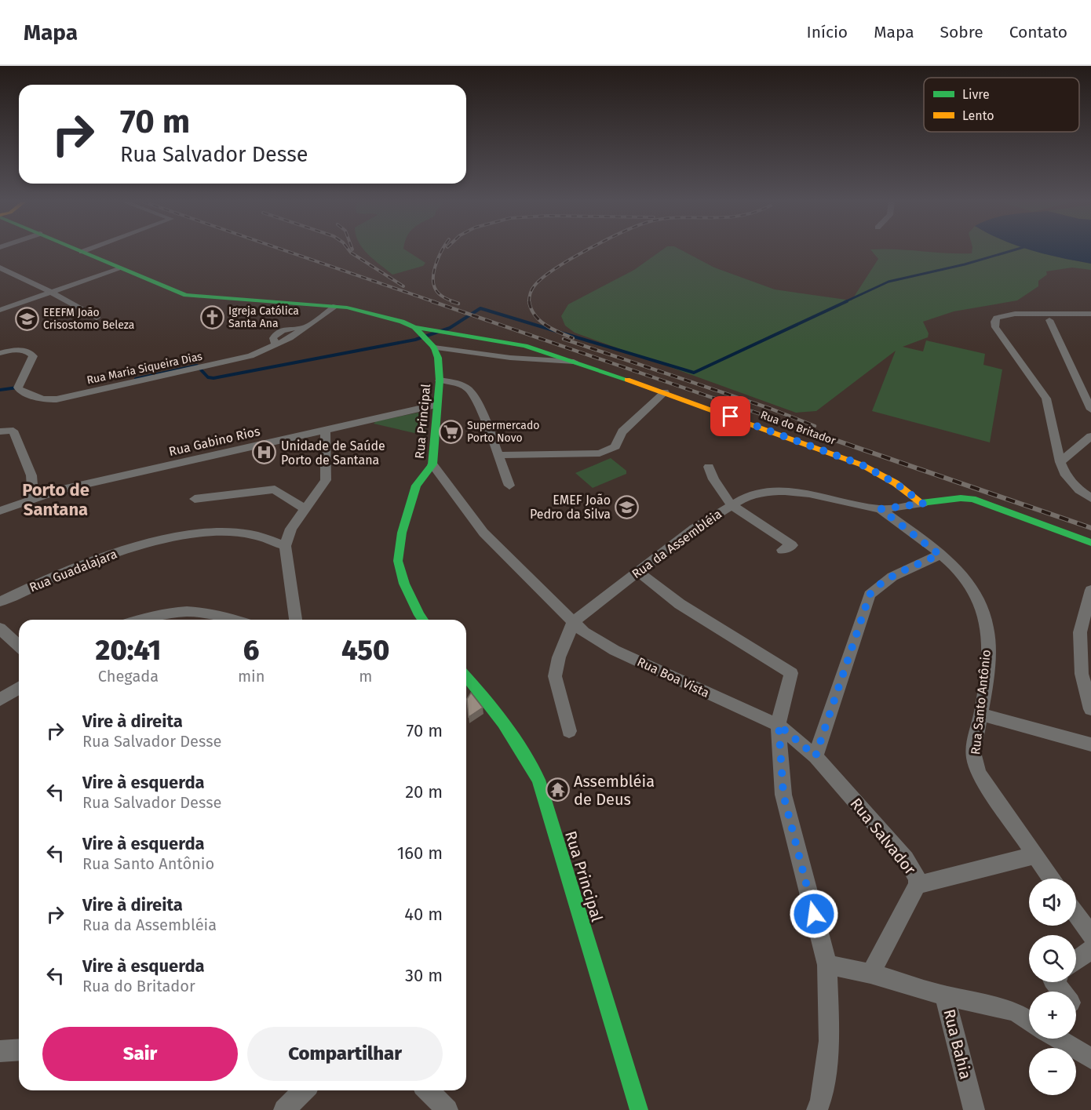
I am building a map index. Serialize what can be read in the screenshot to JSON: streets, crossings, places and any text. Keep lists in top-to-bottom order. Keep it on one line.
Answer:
{"streets":{"street":["Rua Maria Siqueira Dias","Rua Principal","Rua do Britador","Rua Gabino Rios","Rua da Assembléia","Rua Guadalajara","Rua Boa Vista","Rua Santo Antônio","Rua Salvador","Rua Bahia"]},"crossings":[["Rua Maria Siqueira Dias","Rua do Britador"],["Rua Principal","Rua do Britador"],["Rua Principal","Rua Gabino Rios"],["Rua do Britador","Rua da Assembléia"],["Rua da Assembléia","Rua Boa Vista"],["Rua da Assembléia","Rua Santo Antônio"],["Rua Boa Vista","Rua Salvador"]],"districts":["Porto de Santana"],"places":{"church":["Igreja Católica Santa Ana"],"school or university":["EEEFM João Crisostomo Beleza","EMEF João Pedro da Silva"],"supermarket":["Supermercado Porto Novo"],"hospital":["Unidade de Saúde Porto de Santana"],"temple":["Assembléia de Deus"]},"legend":["Livre","Lento"],"page":{"header":"Mapa","nav":["Início","Mapa","Sobre","Contato"],"turn":["70 m","Rua Salvador Desse"],"eta":["20:41","Chegada","6","min","450","m"],"list":[{"name":"Vire à direita","note":"Rua Salvador Desse","value":"70 m"},{"name":"Vire à esquerda","note":"Rua Salvador Desse","value":"20 m"},{"name":"Vire à esquerda","note":"Rua Santo Antônio","value":"160 m"},{"name":"Vire à direita","note":"Rua da Assembléia","value":"40 m"},{"name":"Vire à esquerda","note":"Rua do Britador","value":"30 m"}],"map_buttons":["+","−"],"buttons":["Sair","Compartilhar"]}}
